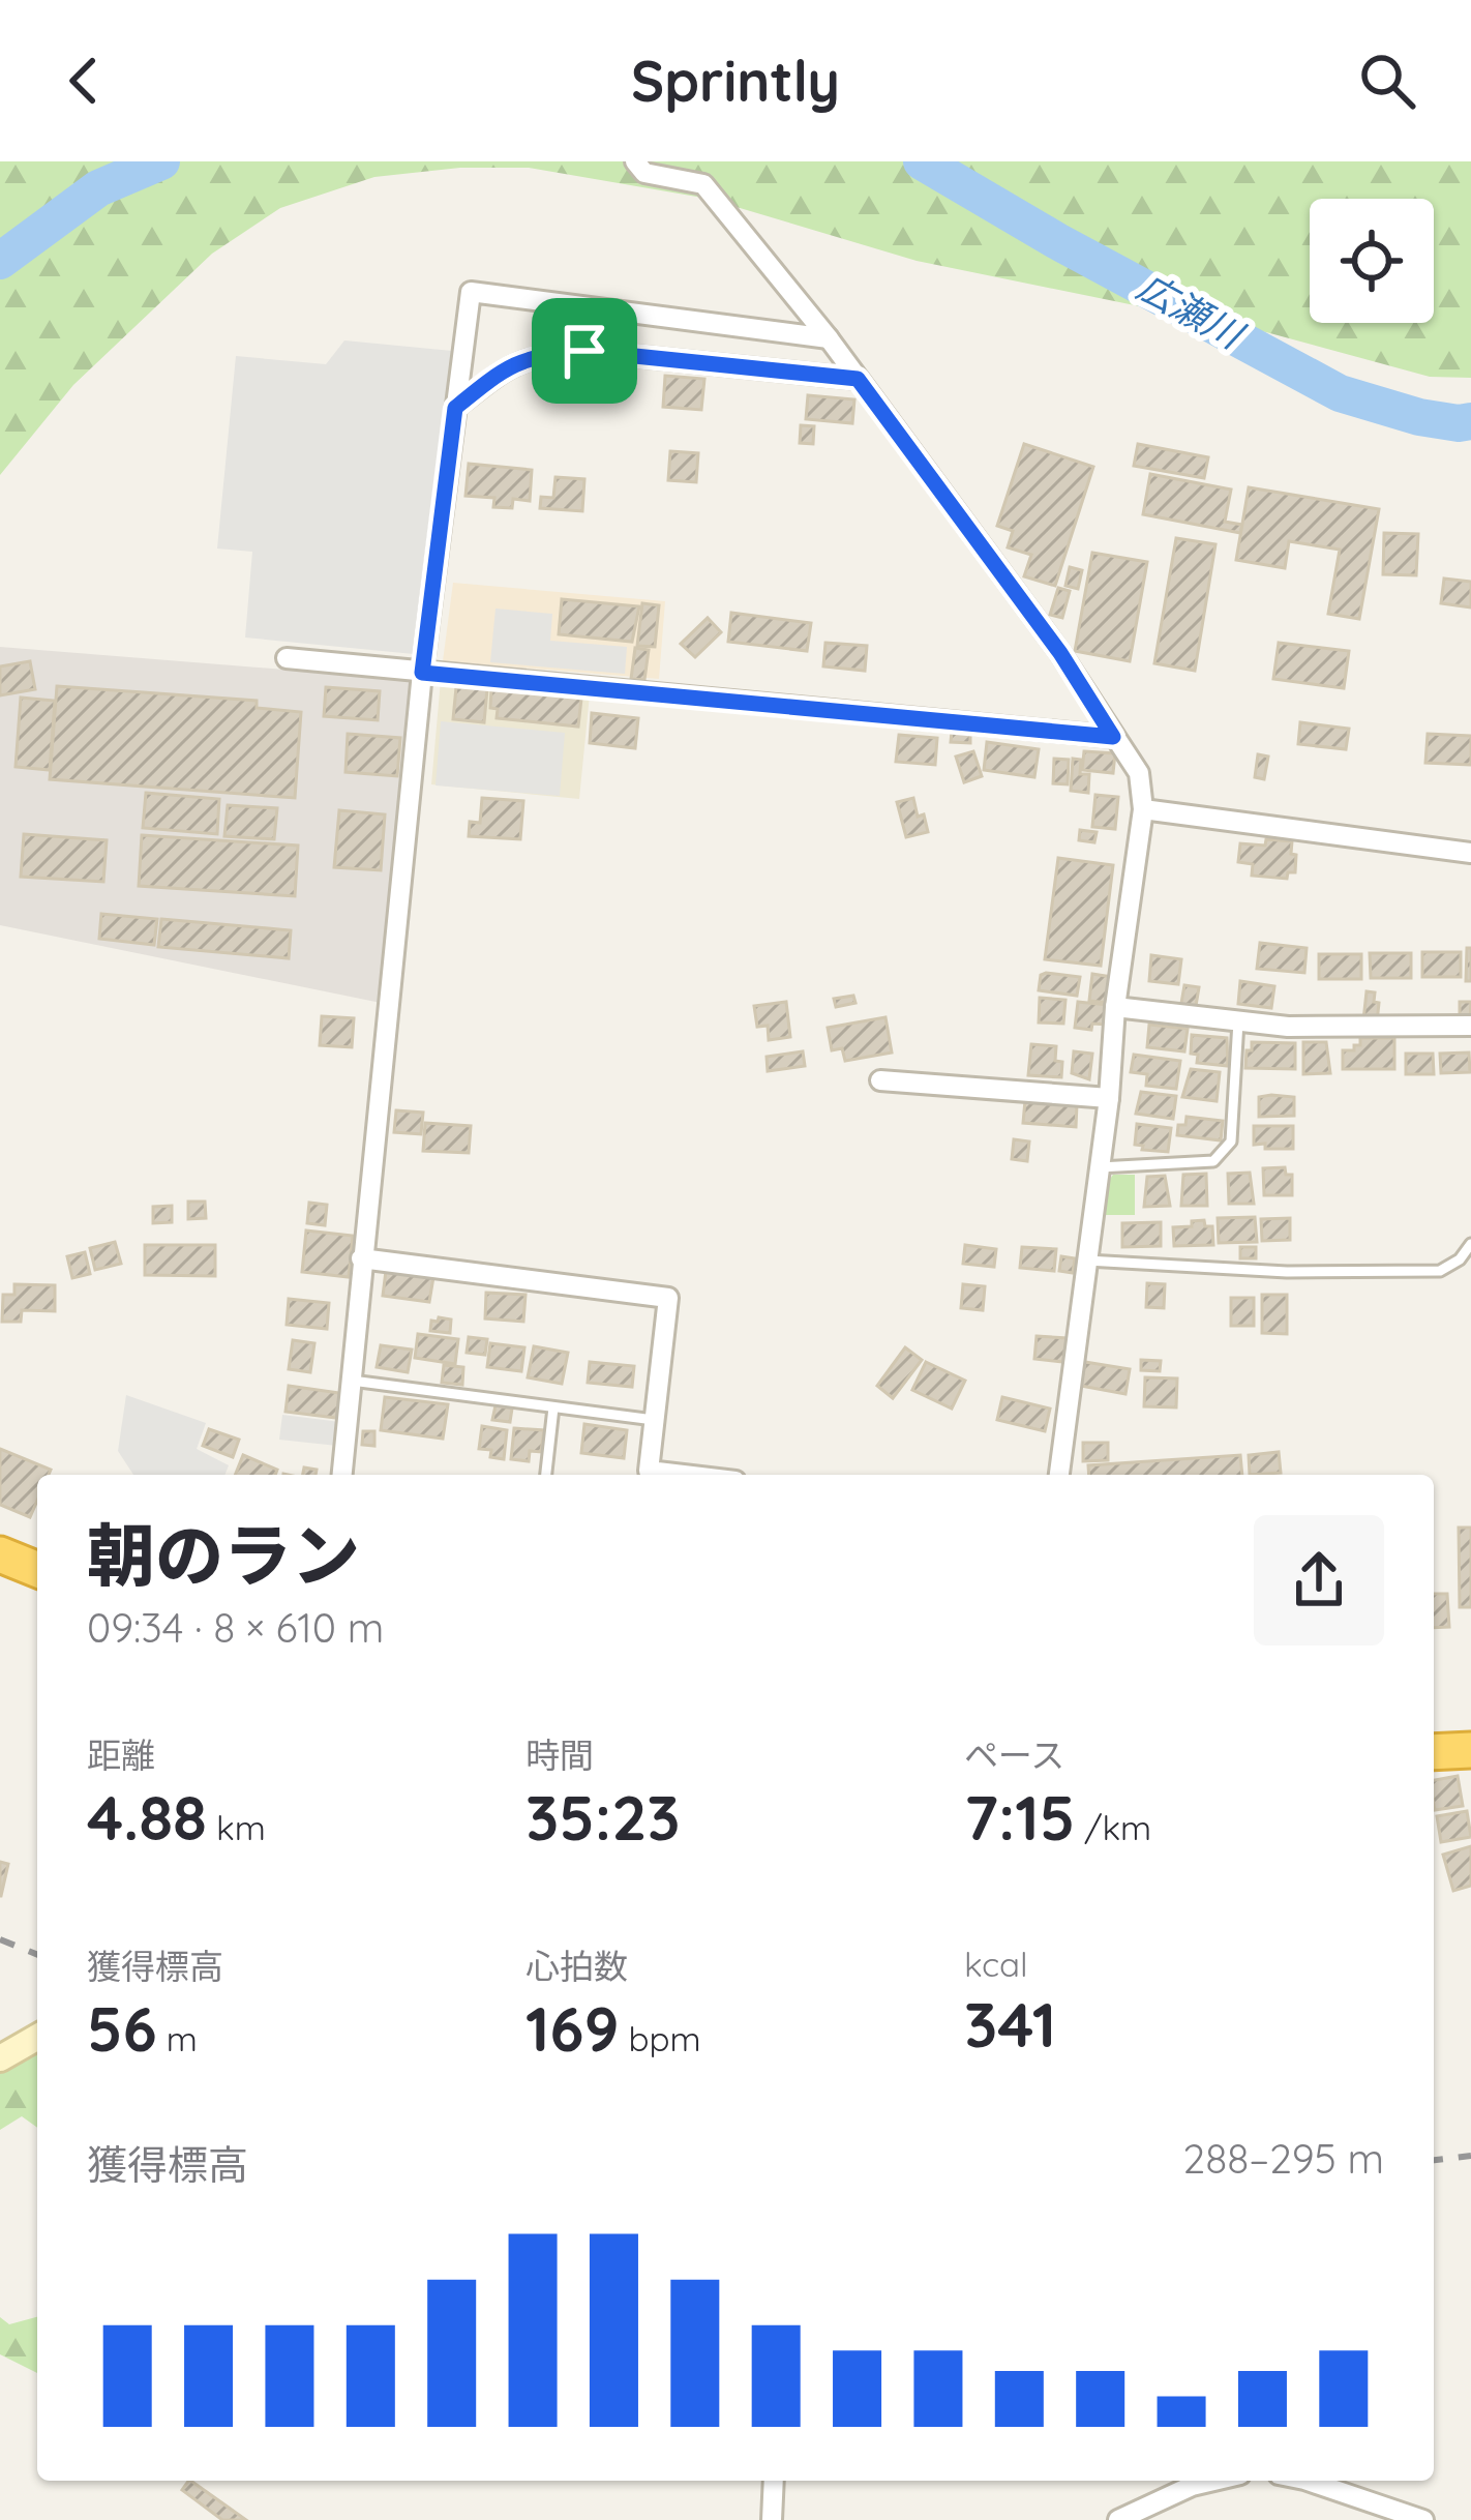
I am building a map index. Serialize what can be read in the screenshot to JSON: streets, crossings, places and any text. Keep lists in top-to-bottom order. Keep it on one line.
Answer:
{"water":["広瀬川"],"page":{"header":"Sprintly","heading":["朝のラン","09:34 · 8 × 610 m"],"stats":[["距離","4.88 km"],["時間","35:23"],["ペース","7:15 /km"],["獲得標高","56 m"],["心拍数","169 bpm"],["kcal","341"]],"chart":["獲得標高","288–295 m"]}}
